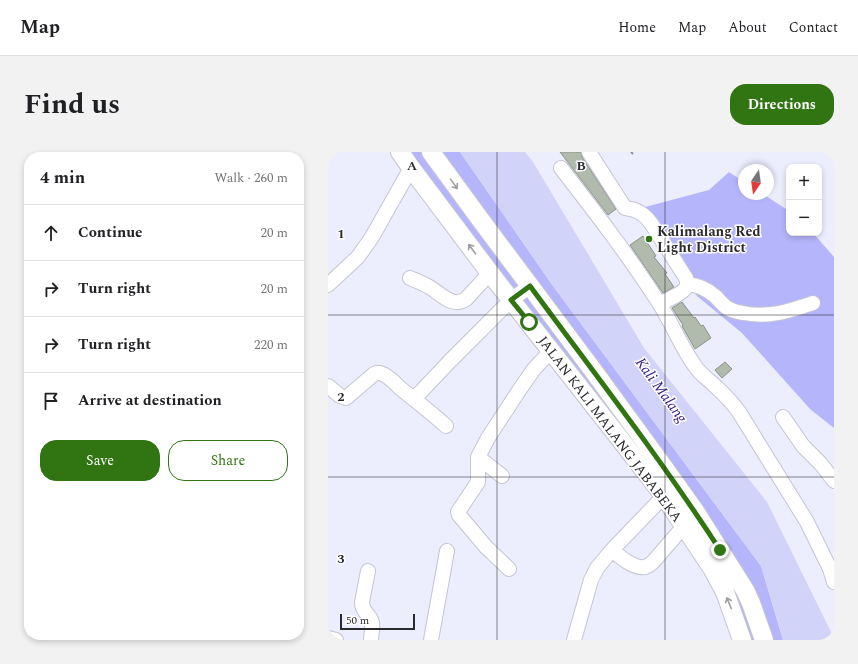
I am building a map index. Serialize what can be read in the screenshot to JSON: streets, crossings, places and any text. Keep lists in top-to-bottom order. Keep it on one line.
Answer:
{"streets":{"main road":["JALAN KALI MALANG JABABEKA"]},"water":["Kali Malang"],"places":["Kalimalang Red Light District"],"scale_bar":"50 m","north":"bottom","page":{"header":"Map","nav":["Home","Map","About","Contact"],"title":"Find us","buttons":["Directions",["Save","Share"]],"heading":["4 min","Walk · 260 m"],"map_buttons":["+","−"],"list":[["Continue","20 m"],["Turn right","20 m"],["Turn right","220 m"],"Arrive at destination"],"scale":"50 m"},"grid":{"columns":["A","B"],"rows":["1","2","3"]}}
